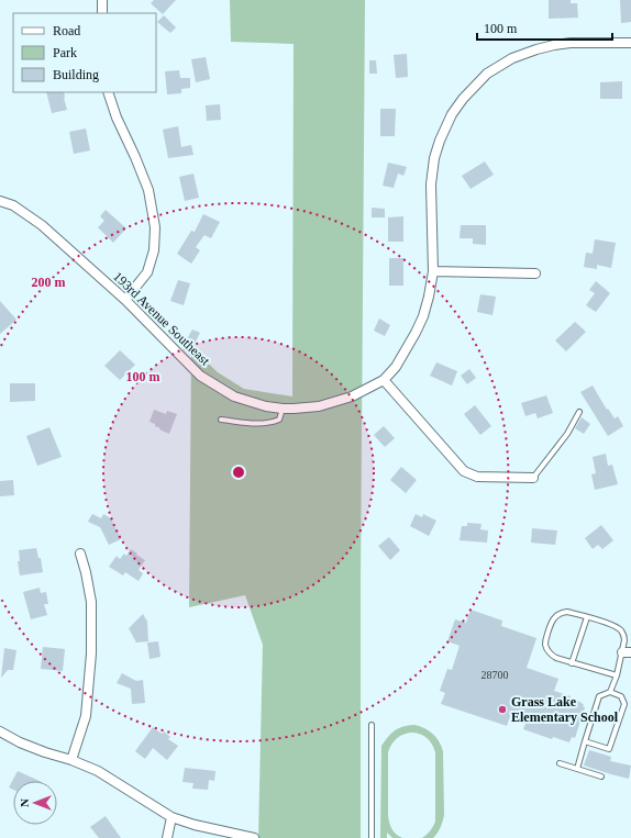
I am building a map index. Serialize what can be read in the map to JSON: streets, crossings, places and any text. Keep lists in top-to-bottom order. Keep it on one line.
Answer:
{"streets":{"street":["193rd Avenue Southeast"]},"places":["Grass Lake Elementary School"],"house_numbers":["28700"],"legend":["Road","Park","Building"],"scale_bar":"100 m","north":"left","rings":["200 m","100 m"]}
